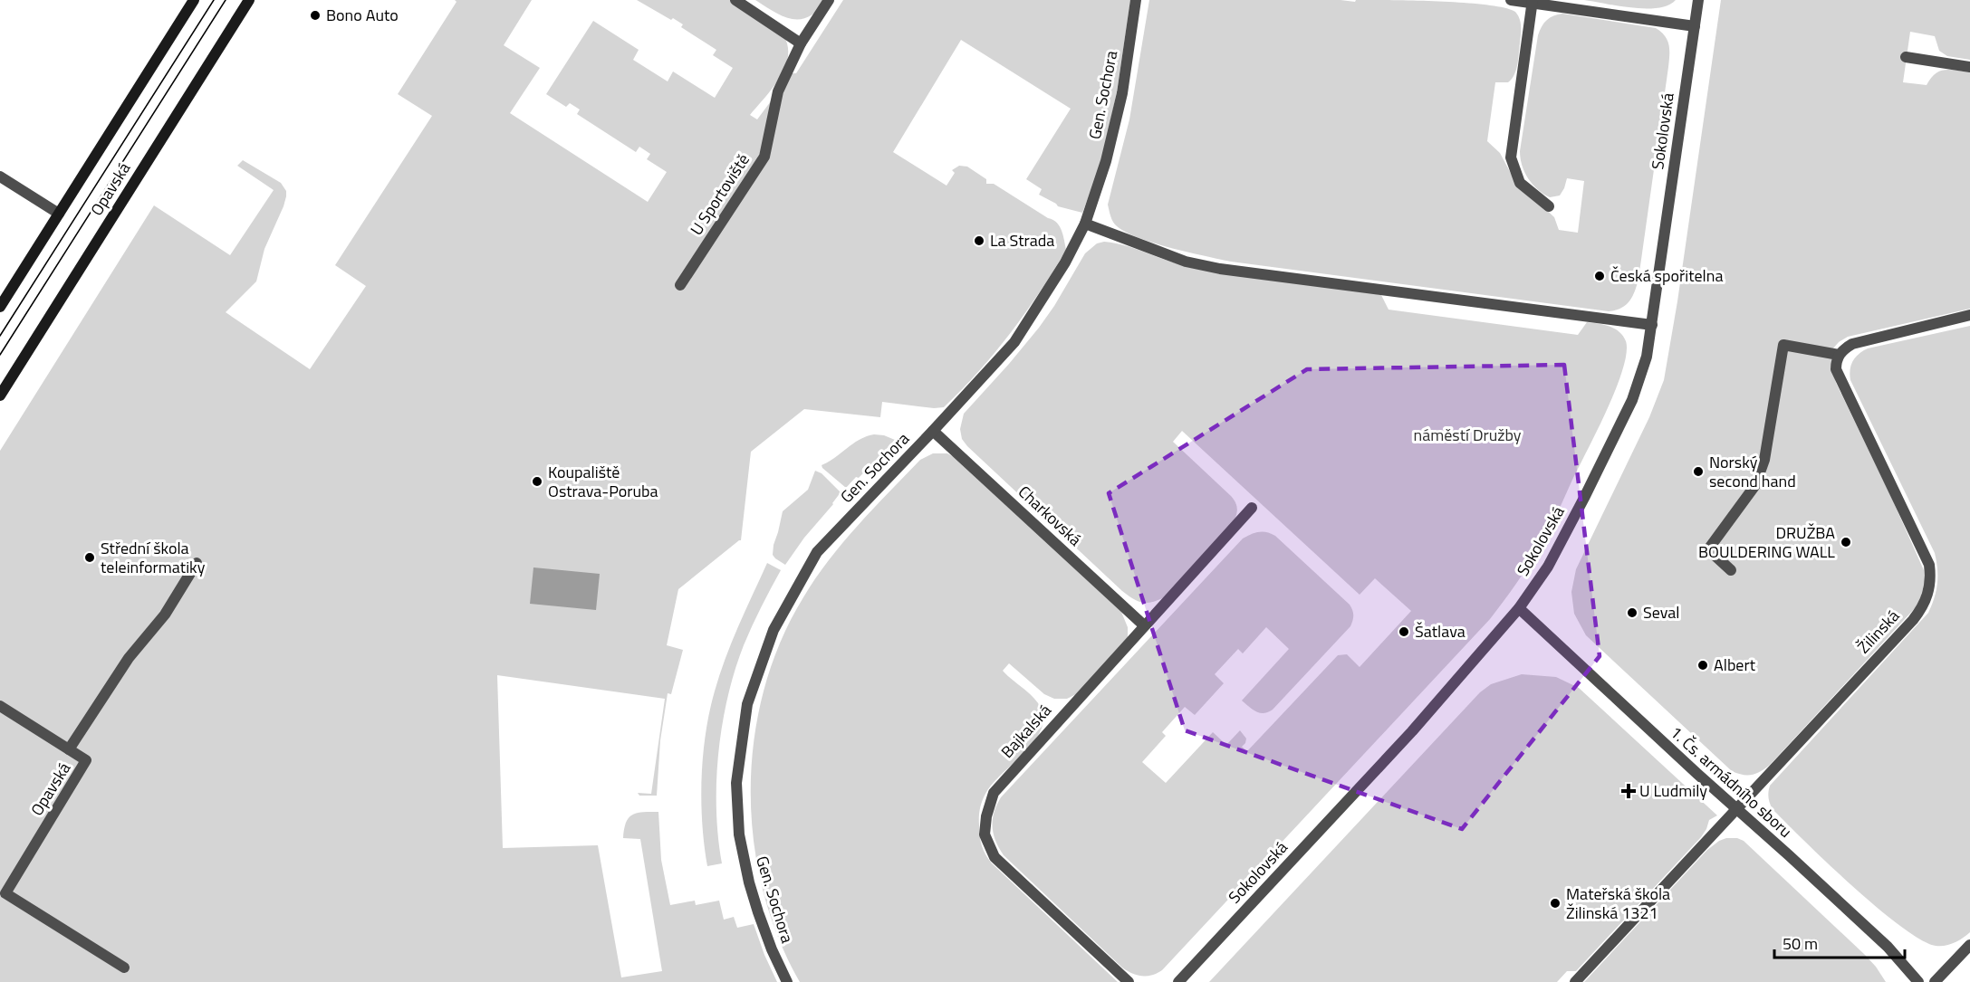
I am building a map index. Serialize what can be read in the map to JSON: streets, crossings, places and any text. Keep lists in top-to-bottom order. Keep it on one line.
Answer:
{"streets":{"main road":["Opavská"],"street":["Gen. Sochora","Sokolovská","U Sportoviště","Charkovská","Žilinská","Bajkalská","1. Čs. armádního sboru"]},"crossings":[["Gen. Sochora","Charkovská"],["Sokolovská","1. Čs. armádního sboru"],["Charkovská","Bajkalská"],["Žilinská","1. Čs. armádního sboru"]],"parks":["náměstí Družby"],"places":{"other":["Bono Auto","La Strada","Česká spořitelna","Norský second hand","Koupaliště Ostrava-Poruba","DRUŽBA BOULDERING WALL","Střední škola teleinformatiky","Seval","Šatlava","Albert","Mateřská škola Žilinská 1321"],"health":["U Ludmily"]},"scale_bar":"50 m"}
